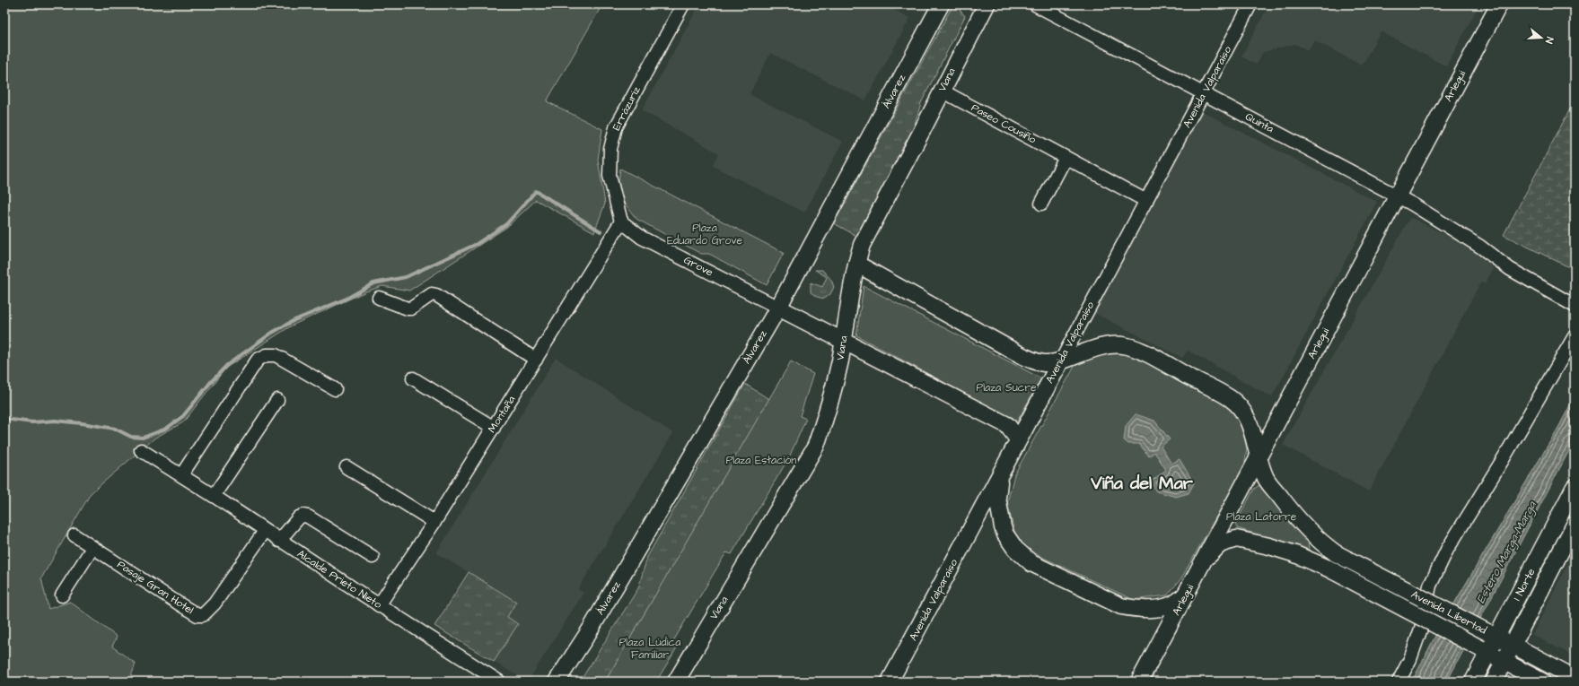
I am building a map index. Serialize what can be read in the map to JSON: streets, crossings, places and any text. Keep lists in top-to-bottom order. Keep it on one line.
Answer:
{"streets":{"main road":["Viana","Arlegui","Avenida Valparaíso","Álvarez","1 Norte","Avenida Libertad"],"street":["Errázuriz","Quinta","Paseo Cousiño","Grove","Montaña","Alcalde Prieto Nieto","Pasaje Gran Hotel"]},"crossings":[["Viana","Paseo Cousiño"],["Arlegui","Quinta"],["Arlegui","Avenida Libertad"],["Avenida Valparaíso","Quinta"],["Avenida Valparaíso","Paseo Cousiño"],["Álvarez","Grove"],["Errázuriz","Grove"],["Errázuriz","Montaña"],["Grove","Montaña"],["Montaña","Alcalde Prieto Nieto"],["Alcalde Prieto Nieto","Pasaje Gran Hotel"],["1 Norte","Avenida Libertad"]],"districts":["Viña del Mar"],"water":["Estero Marga-Marga"],"parks":["Plaza Eduardo Grove","Plaza Sucre","Plaza Estación","Plaza Latorre","Plaza Lúdica Familiar"],"north":"right"}
